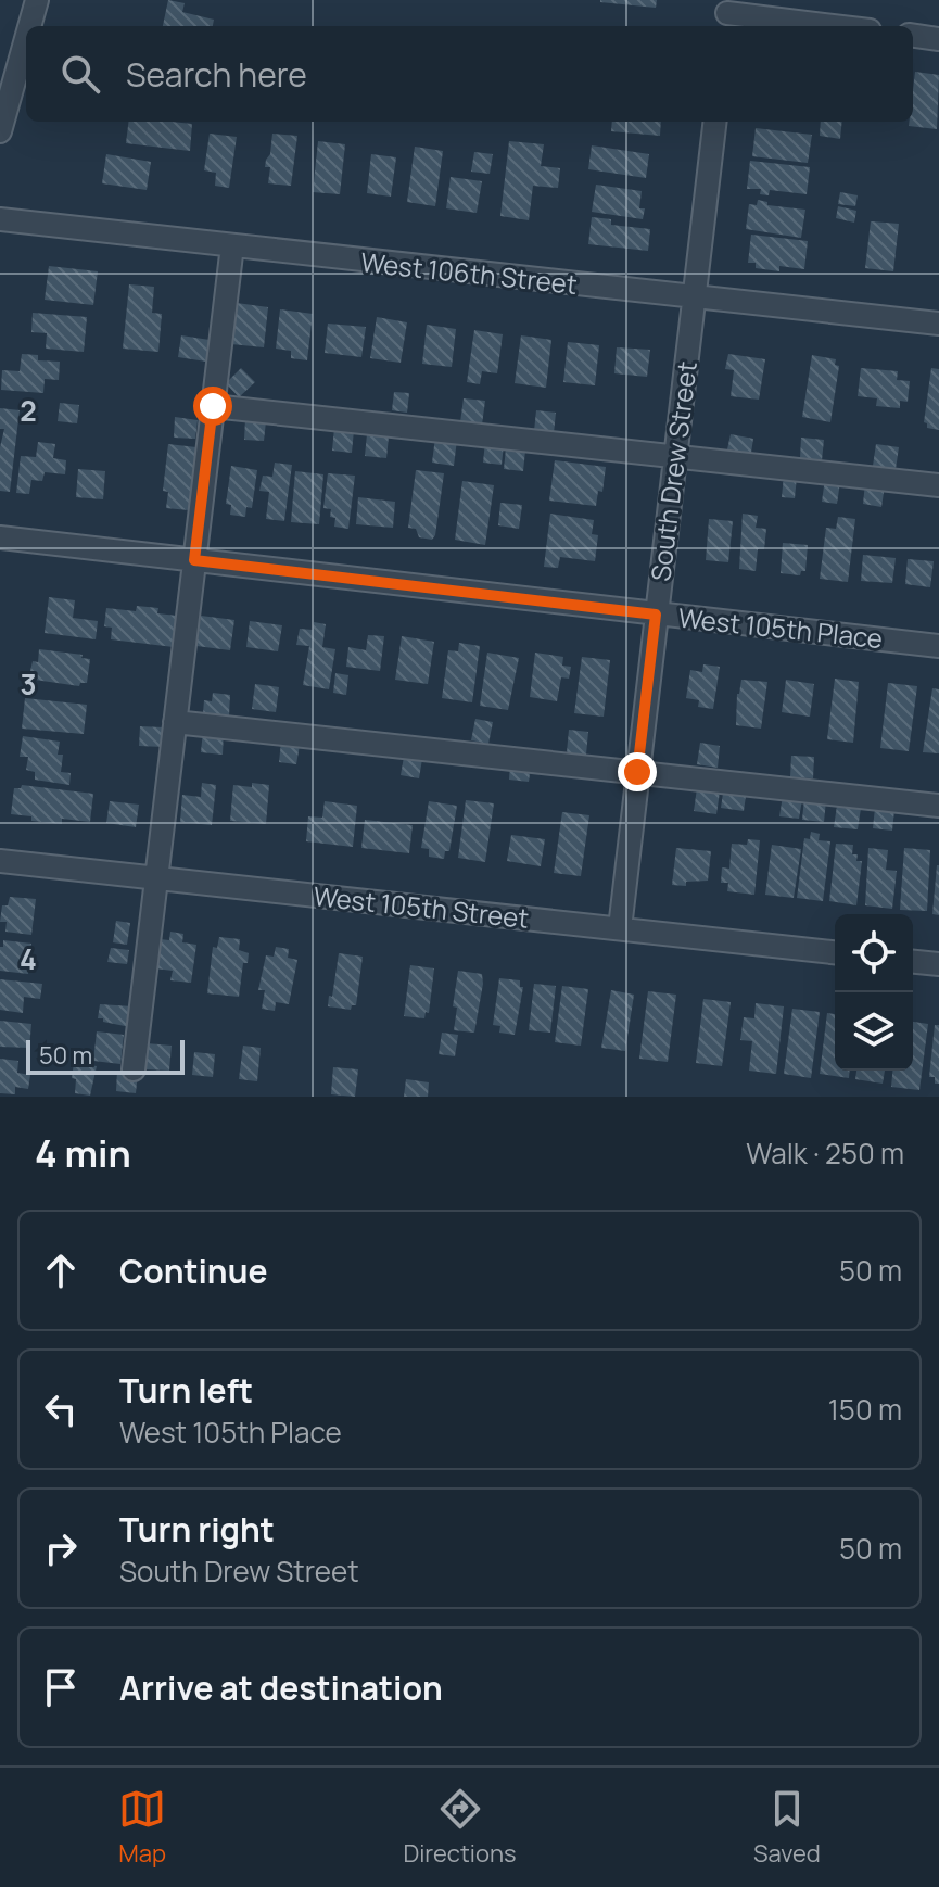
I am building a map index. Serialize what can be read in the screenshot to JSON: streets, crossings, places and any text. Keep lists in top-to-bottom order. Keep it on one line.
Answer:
{"streets":{"street":["West 106th Street","South Drew Street","West 105th Place","West 105th Street"]},"crossings":[["West 106th Street","South Drew Street"],["South Drew Street","West 105th Place"],["South Drew Street","West 105th Street"]],"scale_bar":"50 m","page":{"search":"Search here","scale":"50 m","heading":["4 min","Walk · 250 m"],"list":[["Continue","50 m"],["Turn left","West 105th Place","150 m"],["Turn right","South Drew Street","50 m"],"Arrive at destination"],"nav":["Map","Directions","Saved"]},"grid":{"rows":["2","3","4"]}}
